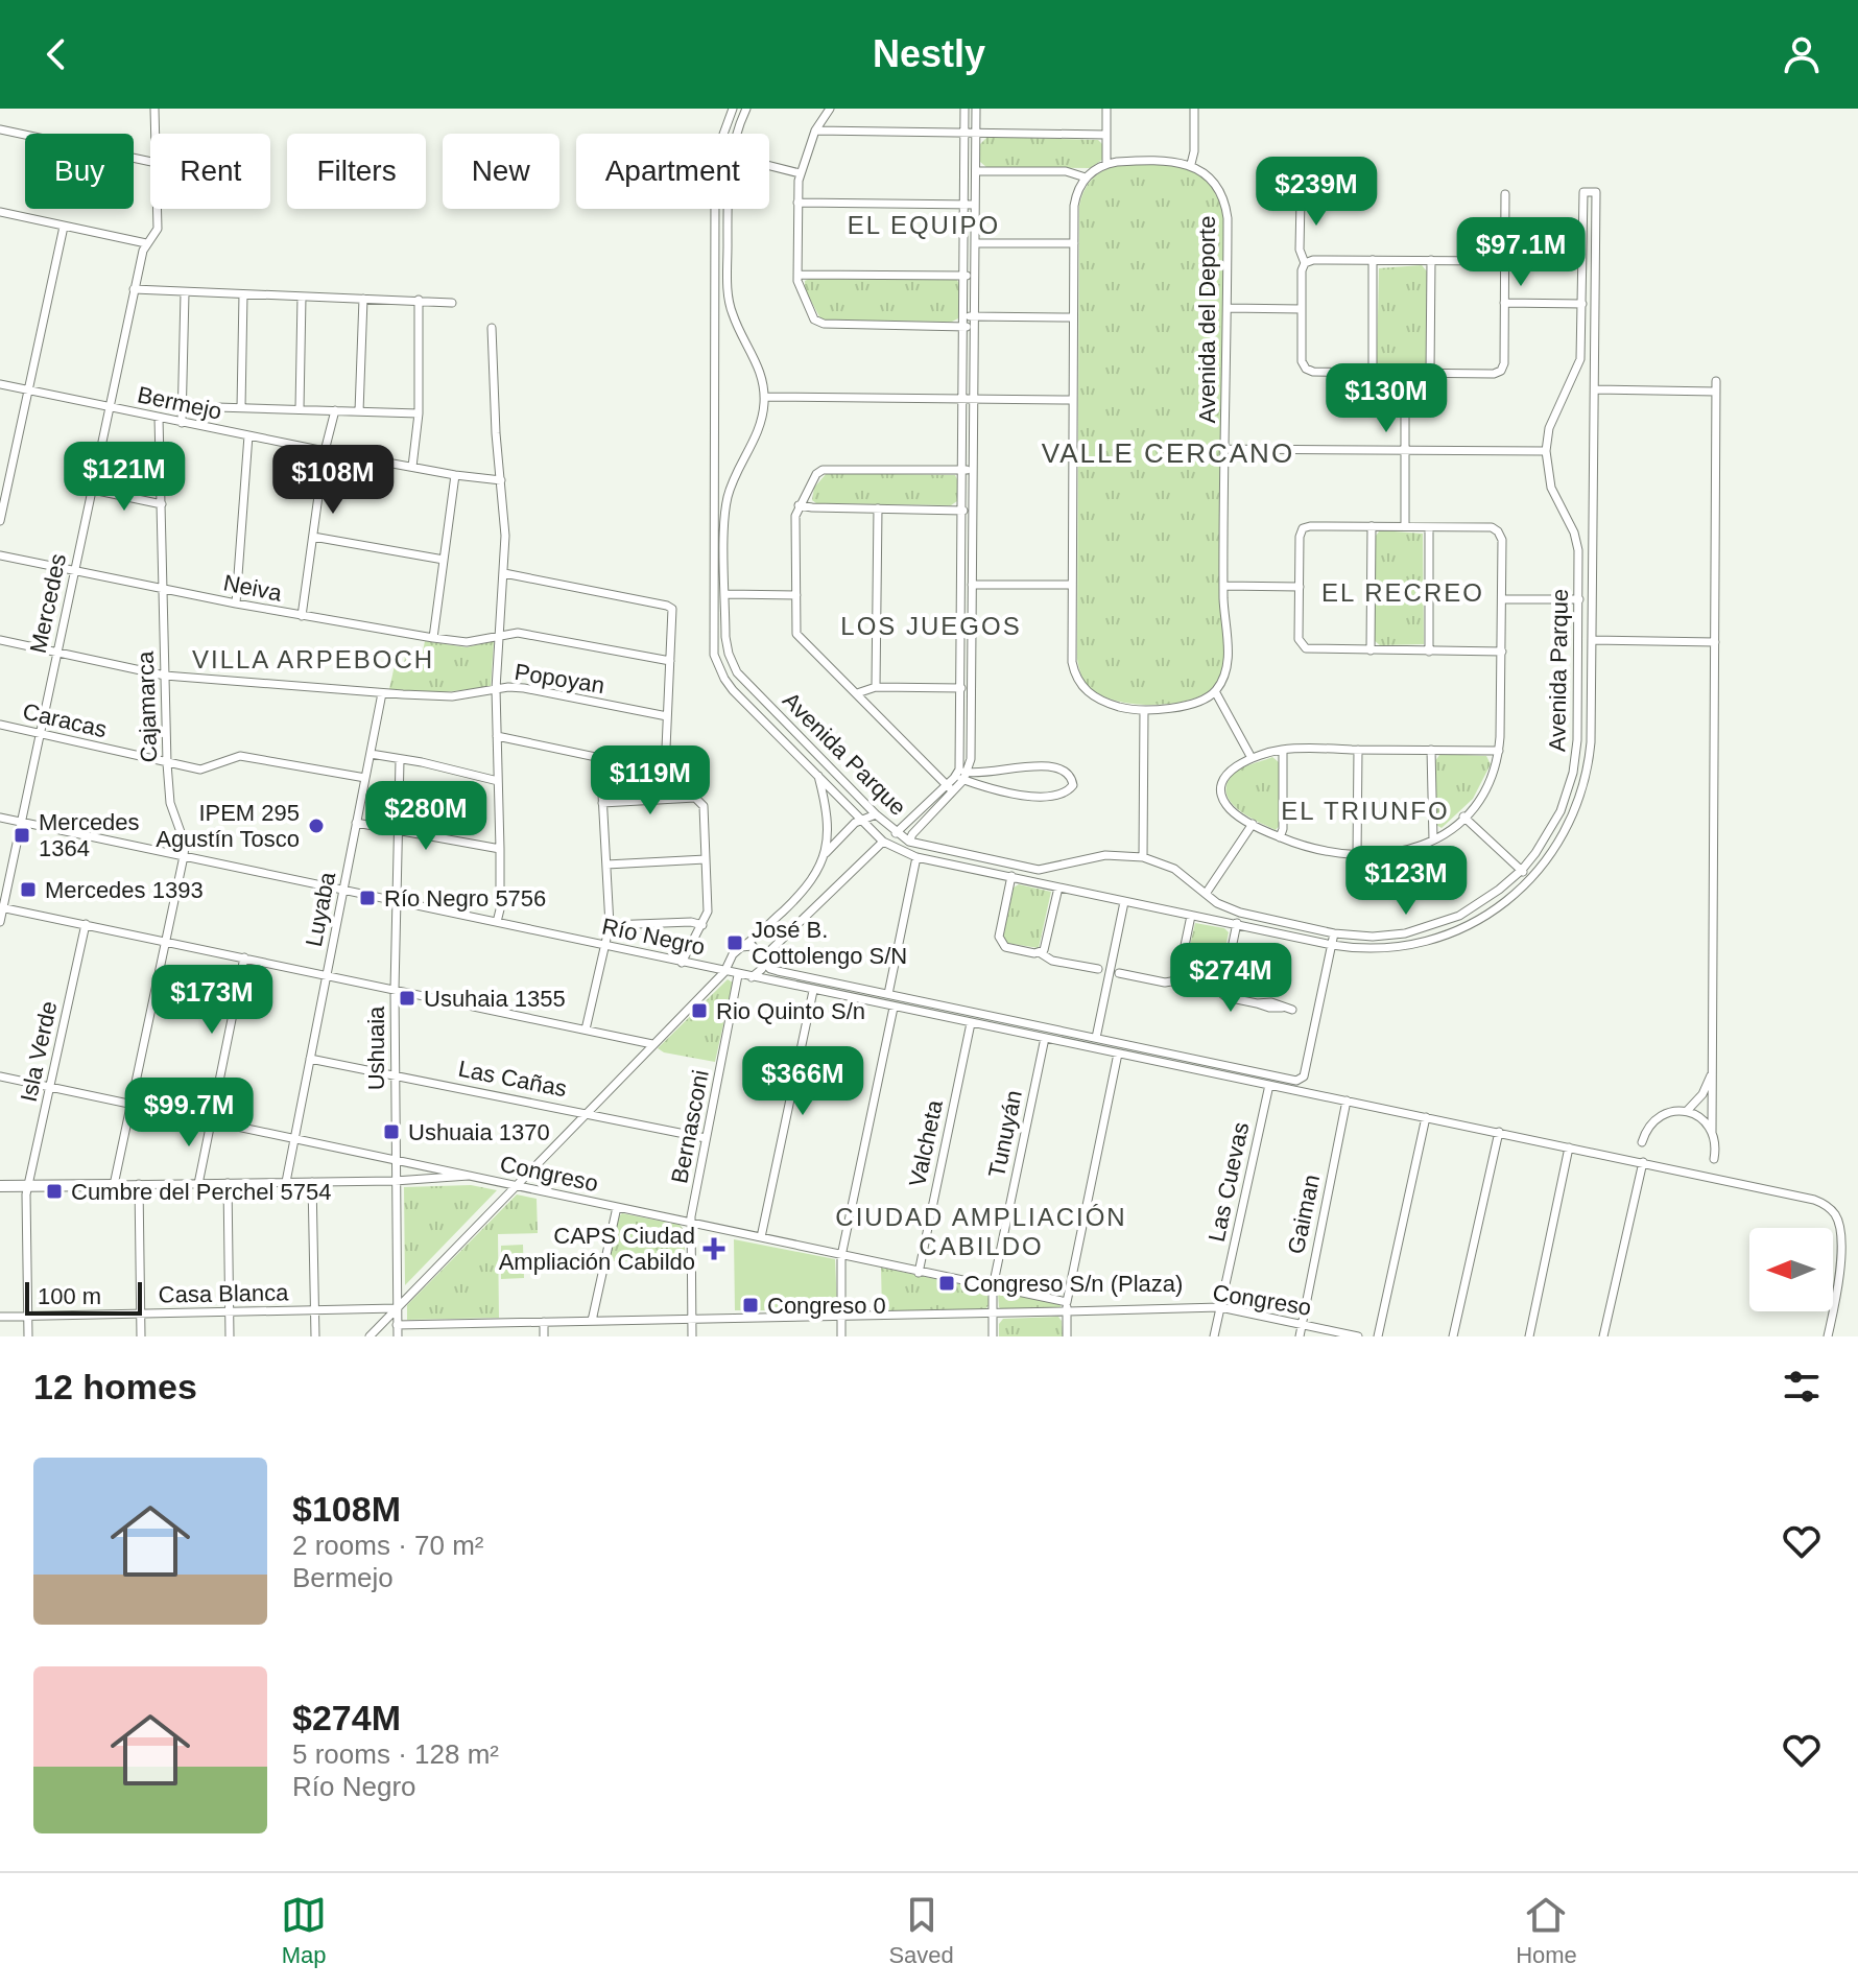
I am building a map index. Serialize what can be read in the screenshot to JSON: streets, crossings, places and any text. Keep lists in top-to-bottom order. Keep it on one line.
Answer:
{"streets":{"street":["Avenida del Deporte","Bermejo","Neiva","Mercedes","Avenida Parque","Popoyan","Cajamarca","Caracas","Luyaba","Río Negro","Ushuaia","Isla Verde","Las Cañas","Bernasconi","Tunuyán","Valcheta","Congreso","Las Cuevas","Gaiman","Casa Blanca"]},"crossings":[["Bermejo","Mercedes"],["Bermejo","Cajamarca"],["Neiva","Mercedes"],["Neiva","Cajamarca"],["Mercedes","Popoyan"],["Mercedes","Caracas"],["Mercedes","Río Negro"],["Popoyan","Cajamarca"],["Popoyan","Luyaba"],["Cajamarca","Caracas"],["Cajamarca","Río Negro"],["Cajamarca","Congreso"],["Caracas","Luyaba"],["Luyaba","Río Negro"],["Luyaba","Las Cañas"],["Luyaba","Congreso"],["Río Negro","Ushuaia"],["Río Negro","Bernasconi"],["Río Negro","Tunuyán"],["Río Negro","Valcheta"],["Río Negro","Las Cuevas"],["Río Negro","Gaiman"],["Ushuaia","Las Cañas"],["Ushuaia","Congreso"],["Ushuaia","Casa Blanca"],["Isla Verde","Congreso"],["Isla Verde","Casa Blanca"],["Las Cañas","Bernasconi"],["Bernasconi","Congreso"],["Tunuyán","Congreso"],["Valcheta","Congreso"],["Congreso","Las Cuevas"],["Congreso","Gaiman"]],"districts":["EL EQUIPO","VALLE CERCANO","EL RECREO","LOS JUEGOS","VILLA ARPEBOCH","EL TRIUNFO","CIUDAD AMPLIACIÓN CABILDO"],"places":{"other":["IPEM 295 Agustín Tosco"],"transit":["Mercedes 1364","Mercedes 1393","Río Negro 5756","José B. Cottolengo S/N","Usuhaia 1355","Rio Quinto S/n","Ushuaia 1370","Cumbre del Perchel 5754","Congreso S/n (Plaza)","Congreso 0"],"health":["CAPS Ciudad Ampliación Cabildo"]},"scale_bar":"100 m","north":"left","page":{"header":"Nestly","chip":["Buy","Rent","Filters","New","Apartment"],"price":["$239M","$97.1M","$130M","$121M","$108M","$119M","$280M","$123M","$274M","$173M","$366M","$99.7M"],"scale":"100 m","heading":"12 homes","list":[{"name":"$108M","note":"2 rooms · 70 m² · Bermejo"},{"name":"$274M","note":"5 rooms · 128 m² · Río Negro"}],"tabs":["Map","Saved","Home"]}}
